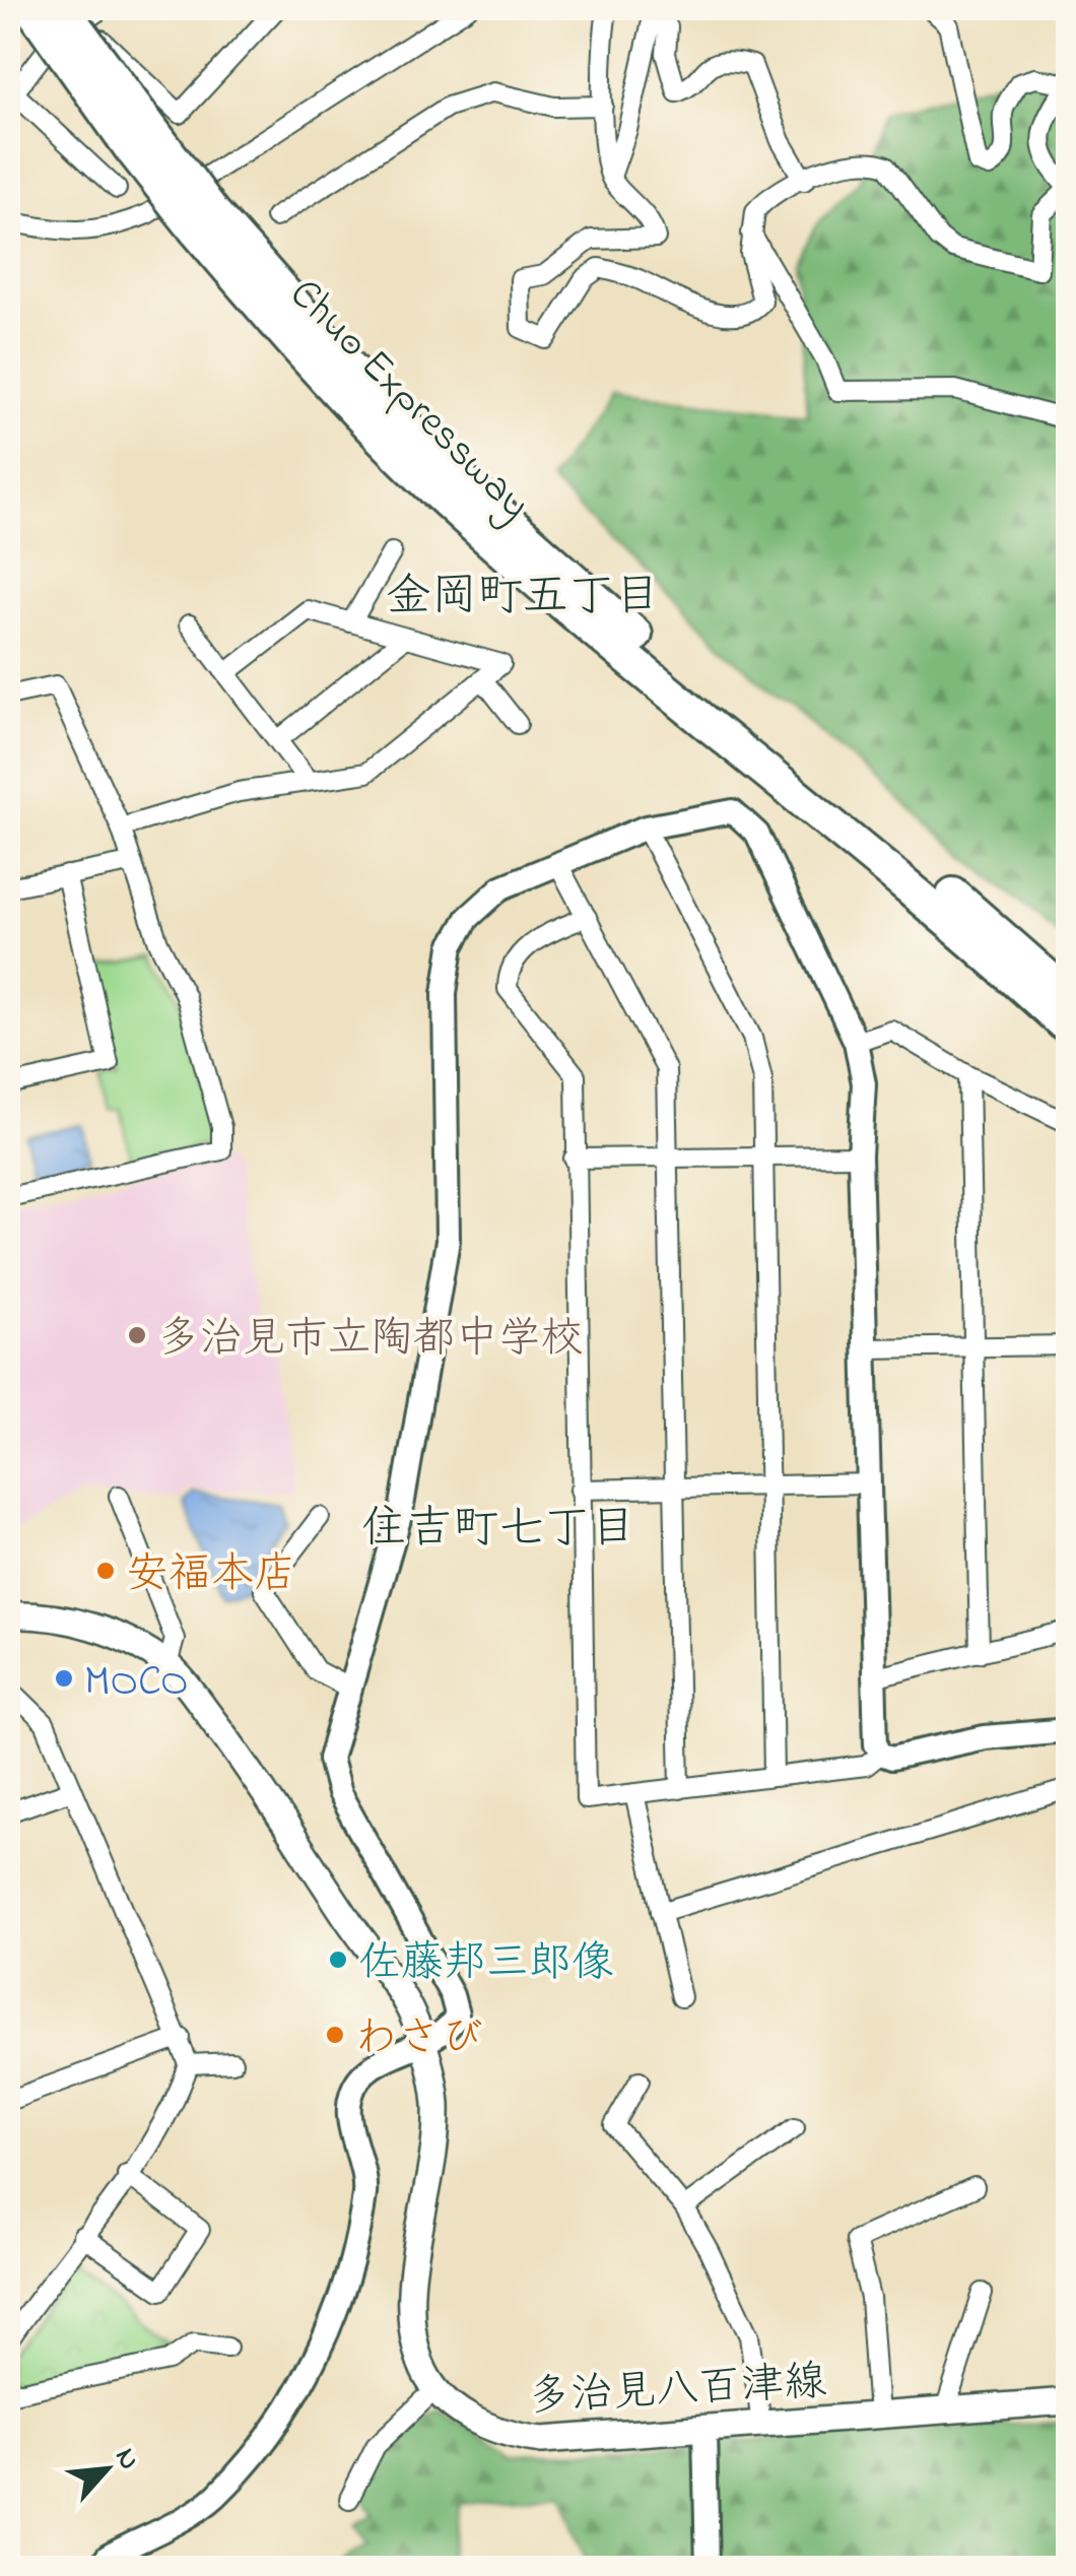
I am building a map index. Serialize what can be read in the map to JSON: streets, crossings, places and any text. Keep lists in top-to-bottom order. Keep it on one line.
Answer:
{"streets":{"highway":["Chuo Expressway"],"main road":["多治見八百津線"]},"districts":["金岡町五丁目","住吉町七丁目"],"places":["多治見市立陶都中学校","安福本店","MOCO","佐藤邦三郎像","わさび"],"north":"top right"}
